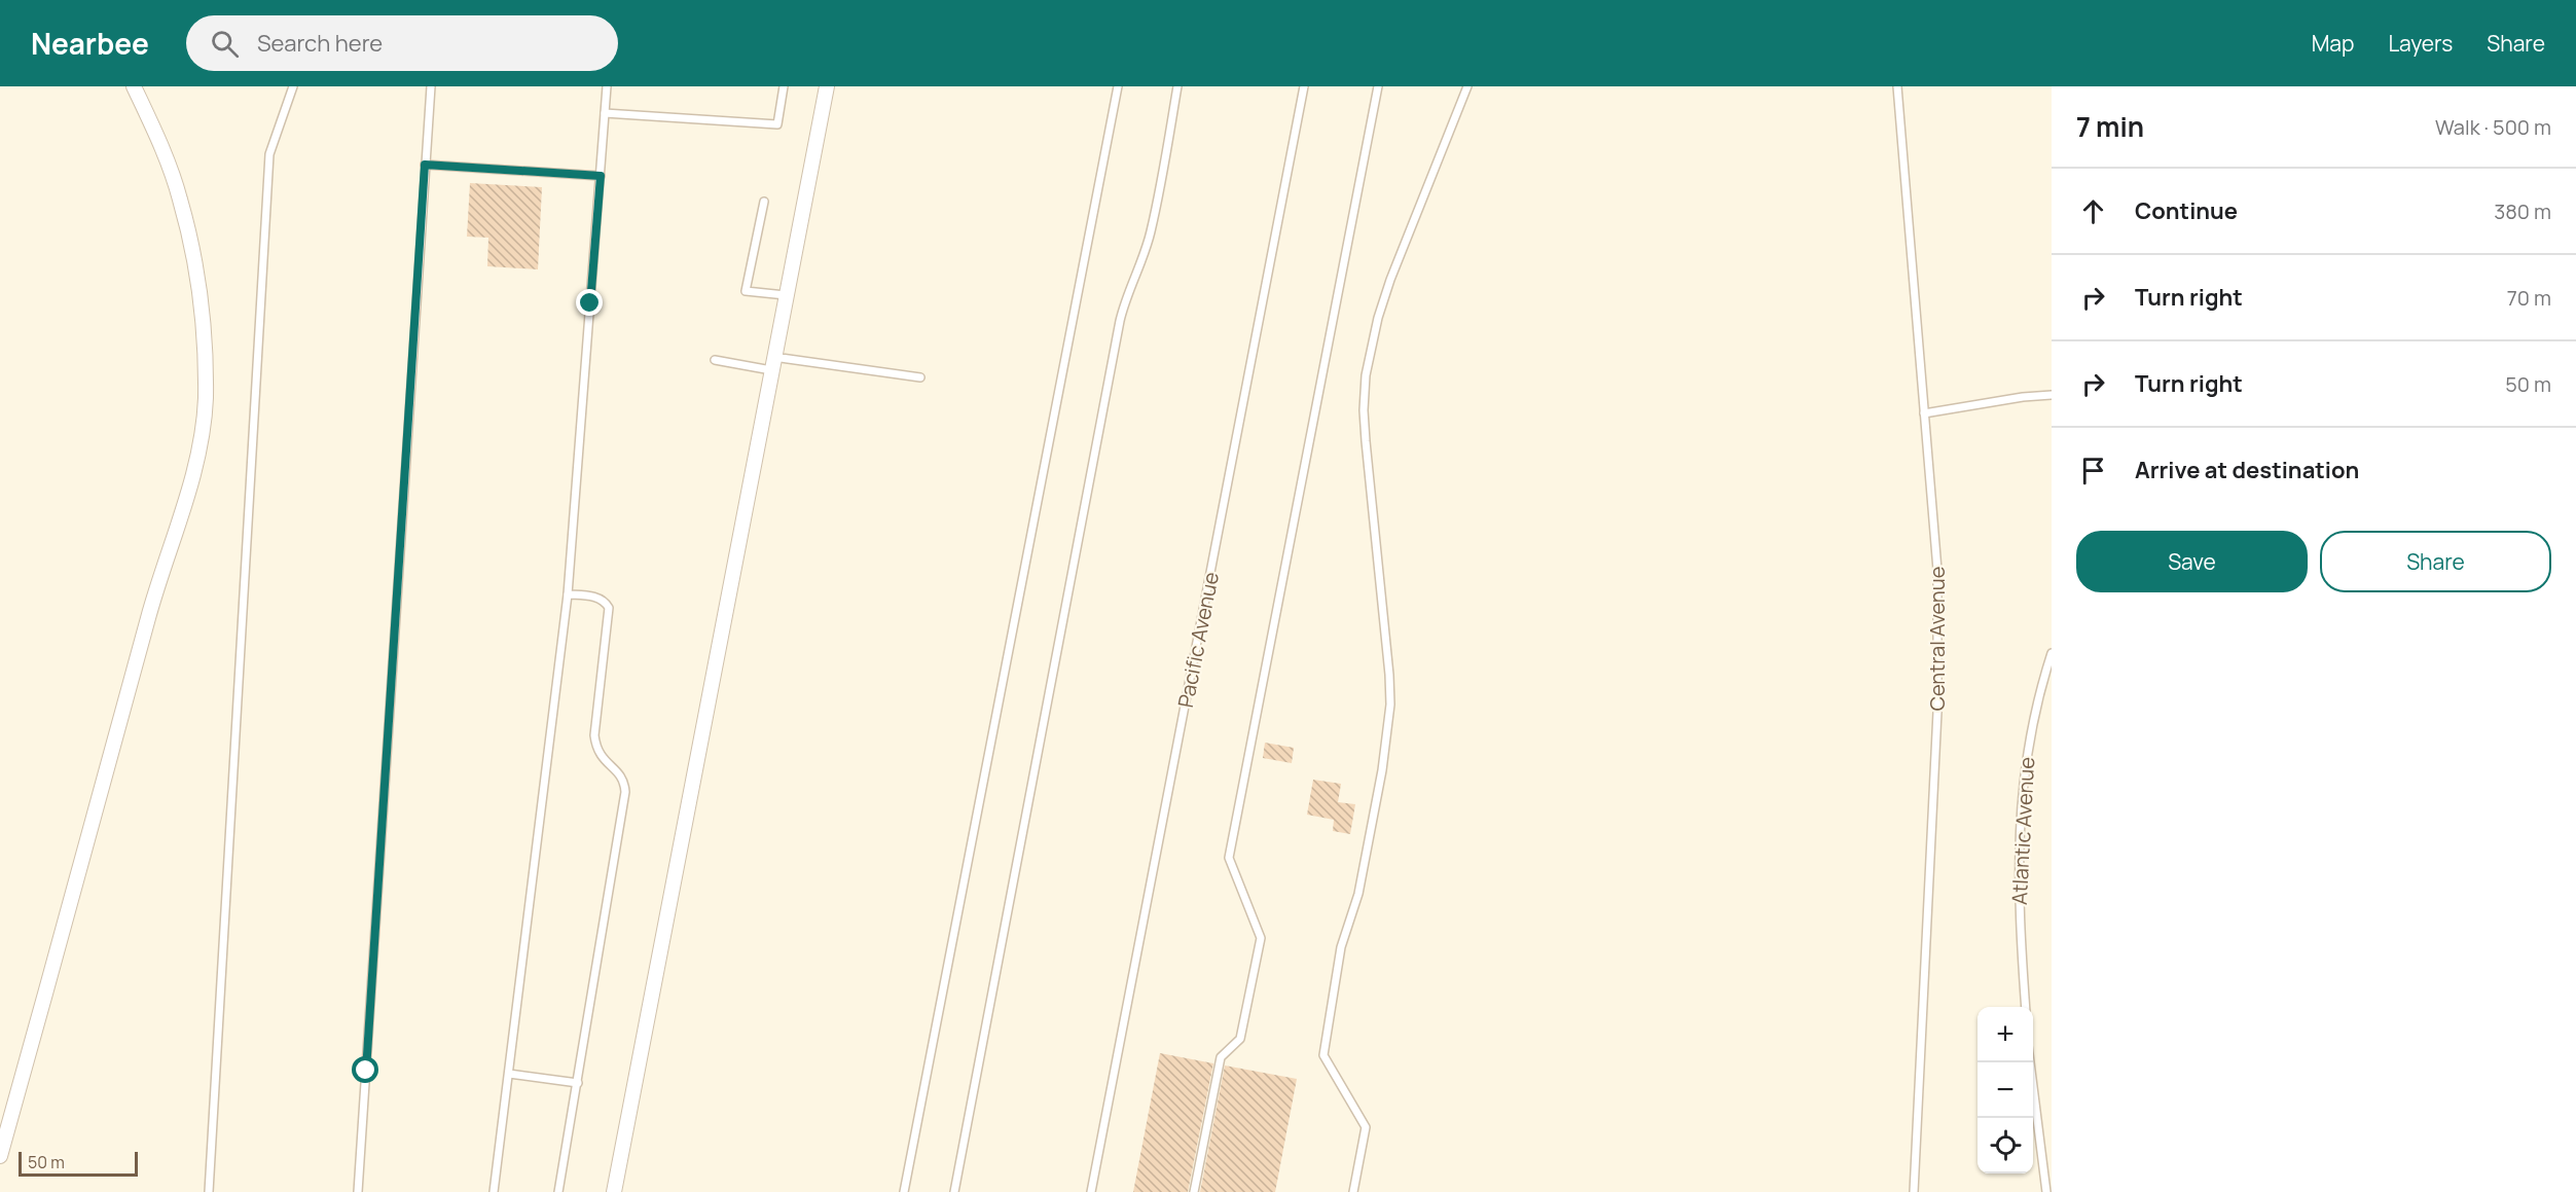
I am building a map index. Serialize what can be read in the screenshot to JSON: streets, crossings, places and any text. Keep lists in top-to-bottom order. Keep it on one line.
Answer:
{"streets":{"lane":["Central Avenue","Pacific Avenue","Atlantic Avenue"]},"scale_bar":"50 m","page":{"header":"Nearbee","search":"Search here","nav":["Map","Layers","Share"],"heading":["7 min","Walk · 500 m"],"list":[["Continue","380 m"],["Turn right","70 m"],["Turn right","50 m"],"Arrive at destination"],"buttons":["Save","Share"],"map_buttons":["+","−"],"scale":"50 m"}}
